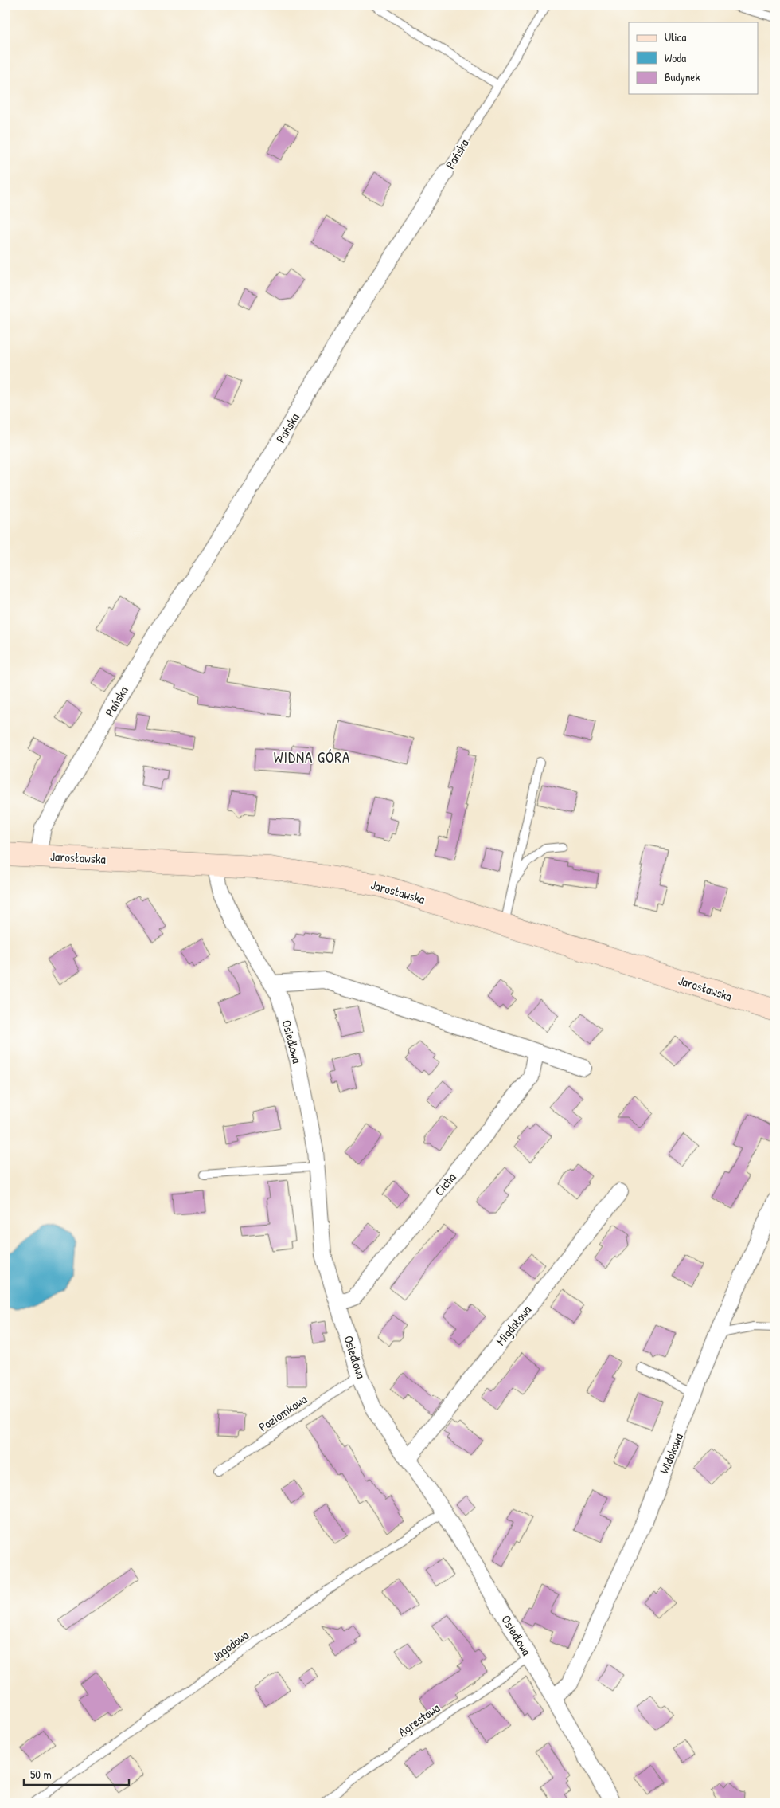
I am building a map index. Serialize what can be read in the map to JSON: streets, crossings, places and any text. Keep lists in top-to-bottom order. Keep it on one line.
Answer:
{"streets":{"main road":["Jarosławska"],"street":["Pańska","Osiedlowa","Cicha","Migdałowa","Widokowa"],"lane":["Poziomkowa","Jagodowa","Agrestowa"]},"crossings":[["Pańska","Jarosławska"],["Jarosławska","Osiedlowa"],["Osiedlowa","Cicha"],["Osiedlowa","Migdałowa"],["Osiedlowa","Poziomkowa"],["Osiedlowa","Widokowa"],["Osiedlowa","Jagodowa"],["Osiedlowa","Agrestowa"]],"districts":["WIDNA GÓRA"],"legend":["Ulica","Woda","Budynek"],"scale_bar":"50 m"}
